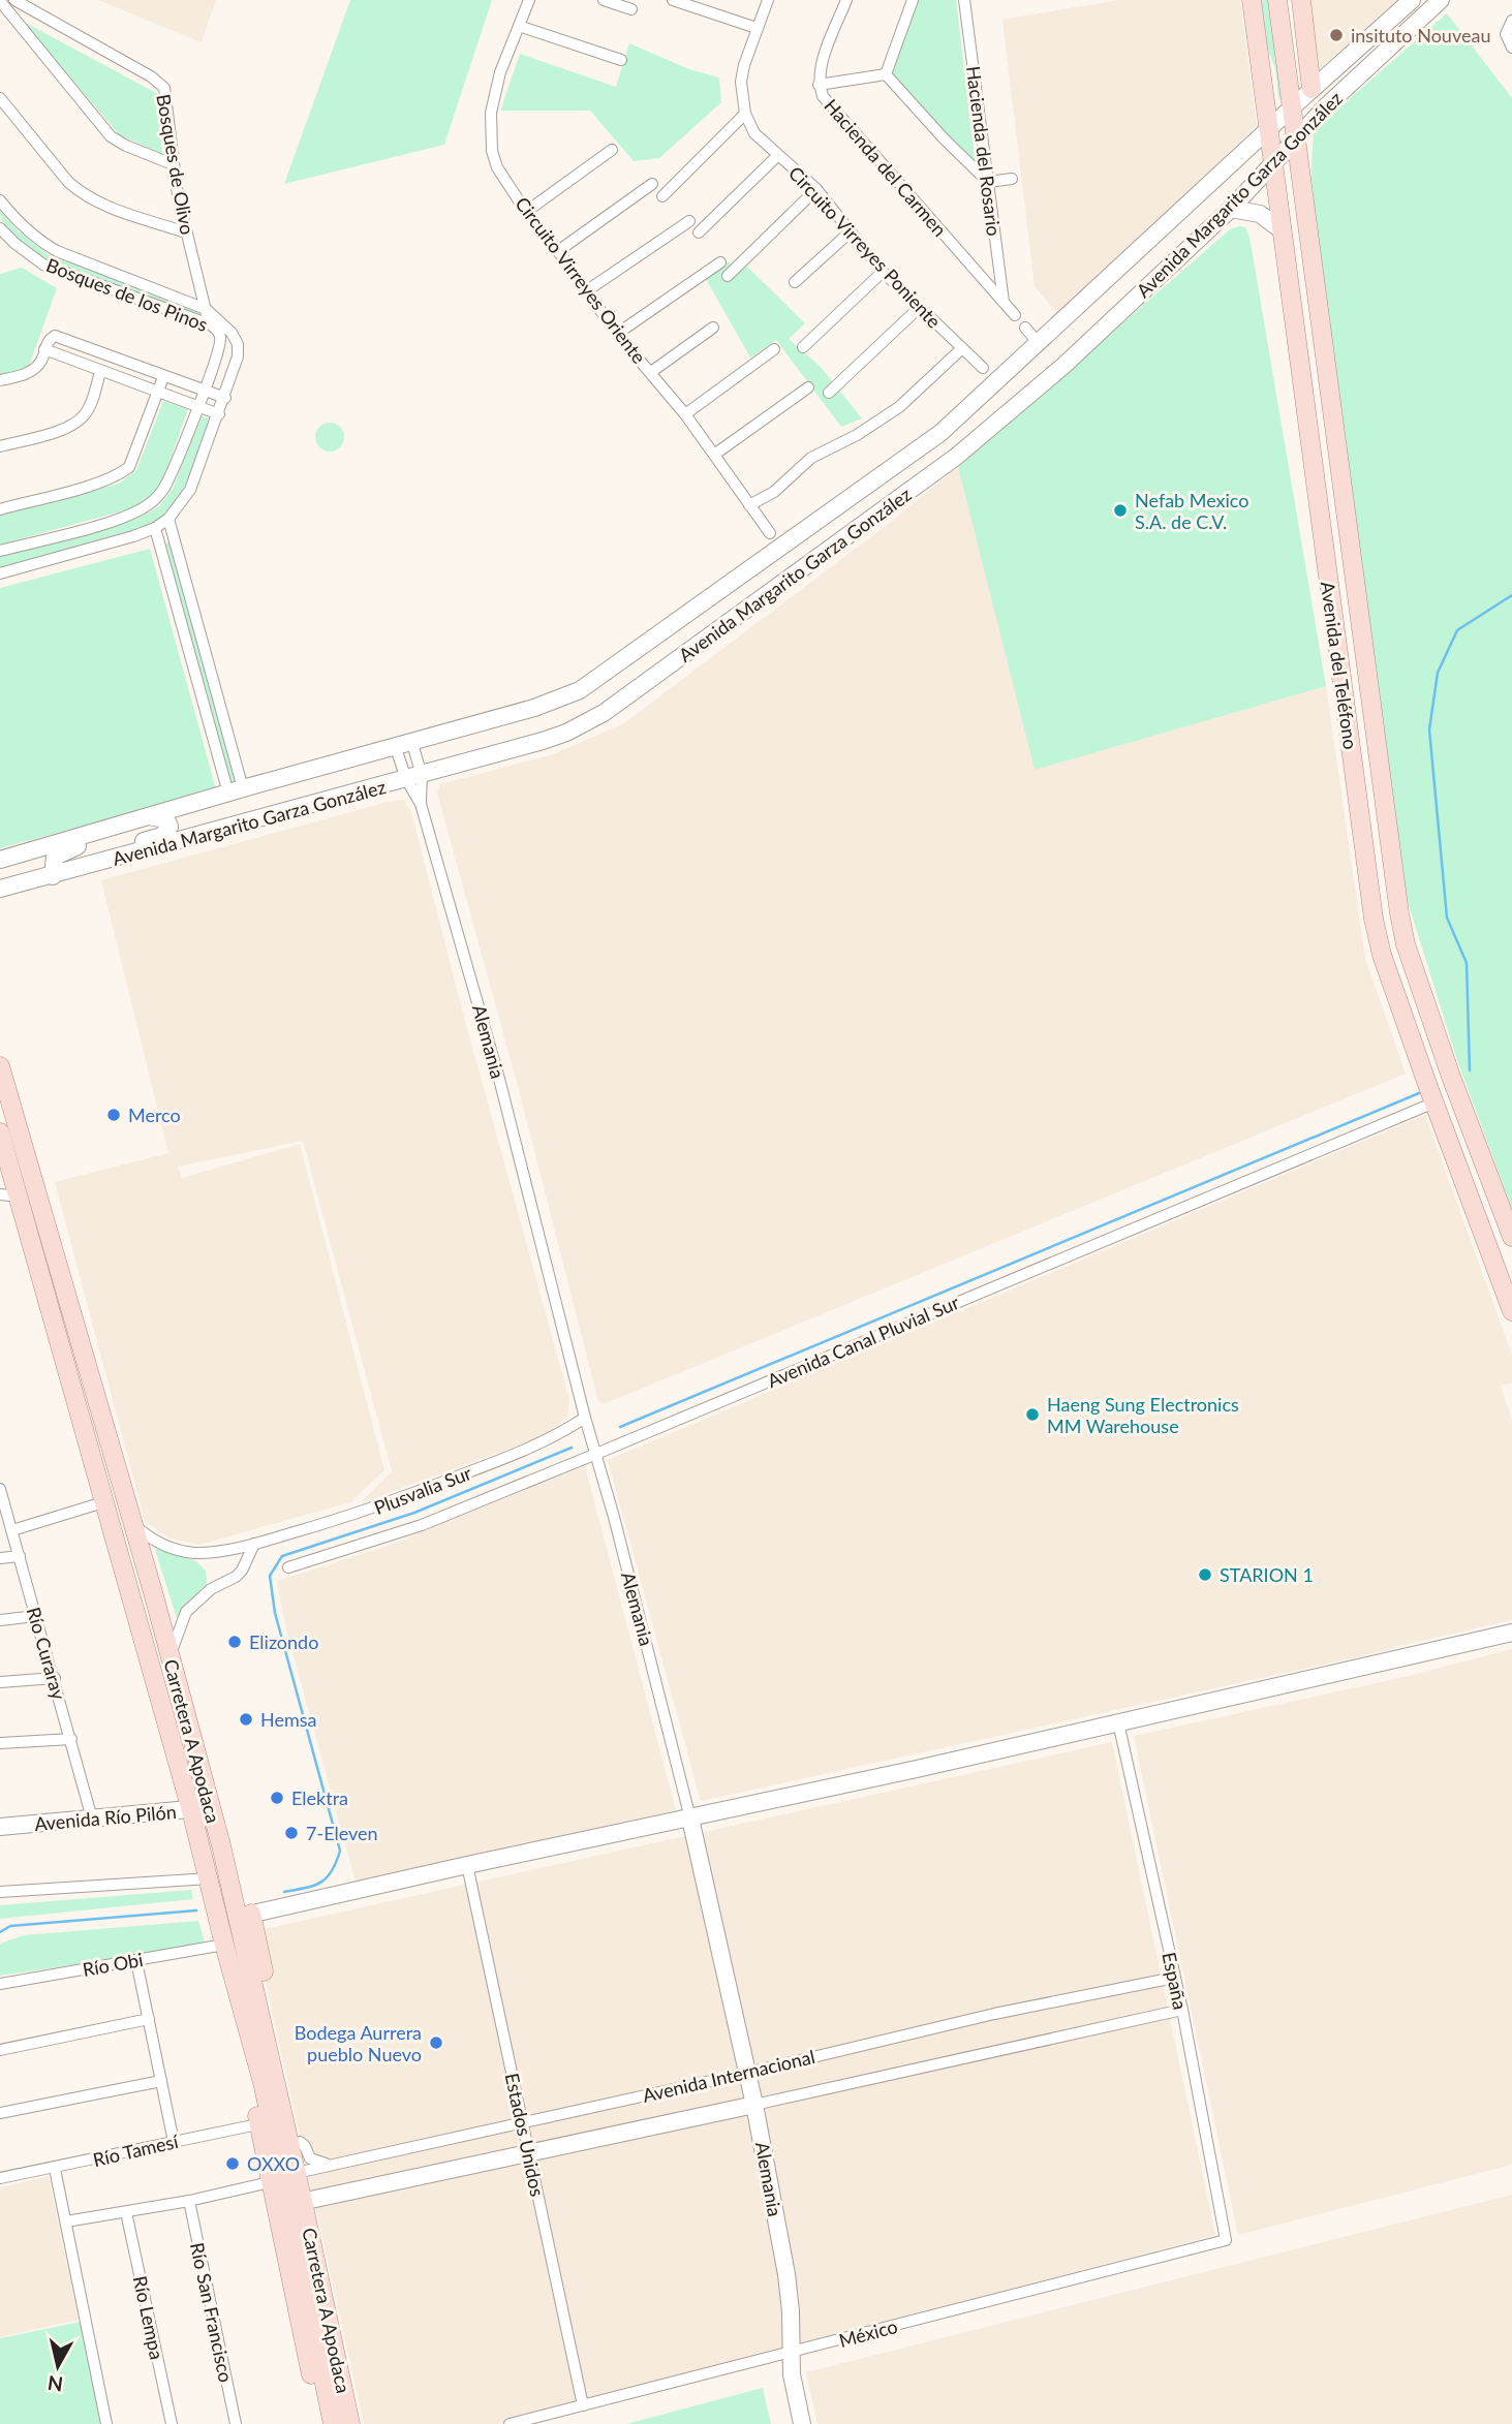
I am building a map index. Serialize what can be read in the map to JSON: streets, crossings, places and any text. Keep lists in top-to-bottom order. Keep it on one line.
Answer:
{"streets":{"main road":["Avenida Margarito Garza González","Avenida del Teléfono","Alemania","Carretera A Apodaca","Avenida Río Pilón","Avenida Internacional"],"street":["Hacienda del Rosario","Bosques de Olivo","Hacienda del Carmen","Circuito Virreyes Poniente","Circuito Virreyes Oriente","Bosques de los Pinos","Avenida Canal Pluvial Sur","Plusvalia Sur","Río Curaray","Río Obi","España","Estados Unidos","Río Tamesí","Río San Francisco","Río Lempa","México"]},"crossings":[["Hacienda del Rosario","Hacienda del Carmen"],["Bosques de Olivo","Bosques de los Pinos"],["Avenida Margarito Garza González","Avenida del Teléfono"],["Avenida Margarito Garza González","Alemania"],["Avenida del Teléfono","Avenida Canal Pluvial Sur"],["Alemania","Avenida Canal Pluvial Sur"],["Alemania","Plusvalia Sur"],["Alemania","Avenida Internacional"],["Alemania","México"],["Plusvalia Sur","Carretera A Apodaca"],["Río Curaray","Avenida Río Pilón"],["Carretera A Apodaca","Avenida Río Pilón"],["Carretera A Apodaca","Río Obi"],["Carretera A Apodaca","Avenida Internacional"],["Carretera A Apodaca","Río Tamesí"],["España","Avenida Internacional"],["España","México"],["Avenida Internacional","Estados Unidos"],["Avenida Internacional","Río San Francisco"],["Avenida Internacional","Río Lempa"],["Estados Unidos","México"]],"places":["insituto Nouveau","Nefab Mexico S.A. de C.V.","Merco","Haeng Sung Electronics MM Warehouse","STARION 1","Elizondo","Hemsa","Elektra","7-Eleven","Bodega Aurrera pueblo Nuevo","OXXO"],"north":"bottom"}
